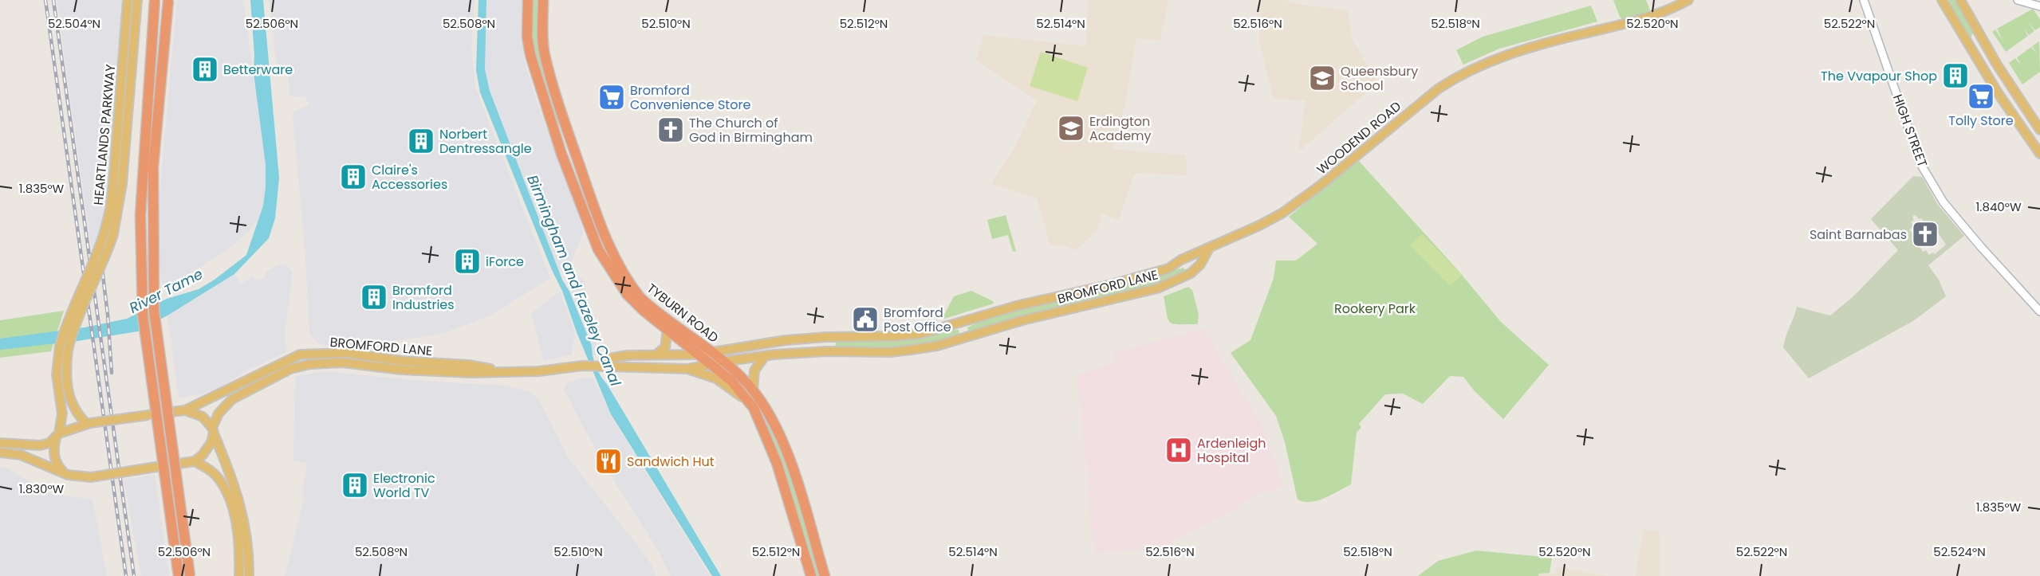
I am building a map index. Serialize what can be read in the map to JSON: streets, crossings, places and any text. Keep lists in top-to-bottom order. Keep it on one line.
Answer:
{"streets":{"highway":["TYBURN ROAD"],"main road":["HIGH STREET","HEARTLANDS PARKWAY","WOODEND ROAD","BROMFORD LANE"]},"crossings":[["HEARTLANDS PARKWAY","BROMFORD LANE"],["WOODEND ROAD","BROMFORD LANE"],["BROMFORD LANE","TYBURN ROAD"]],"water":["Birmingham and Fazeley Canal","River Tame"],"parks":["Rookery Park"],"places":{"building":["Betterware","The Vvapour Shop","Norbert Dentressangle","Claire's Accessories","iForce","Bromford Industries","Electronic World TV"],"school or university":["Queensbury School","Erdington Academy"],"supermarket":["Tolly Store","Bromford Convenience Store"],"church":["The Church of God in Birmingham","Saint Barnabas"],"public building":["Bromford Post Office"],"hospital":["Ardenleigh Hospital"],"restaurant":["Sandwich Hut"]},"coordinates":["52.506°N","52.508°N","52.510°N","52.512°N","52.516°N","52.504°N","52.514°N","52.518°N","52.520°N","52.522°N","1.835°W","1.840°W","1.830°W","52.524°N"]}
